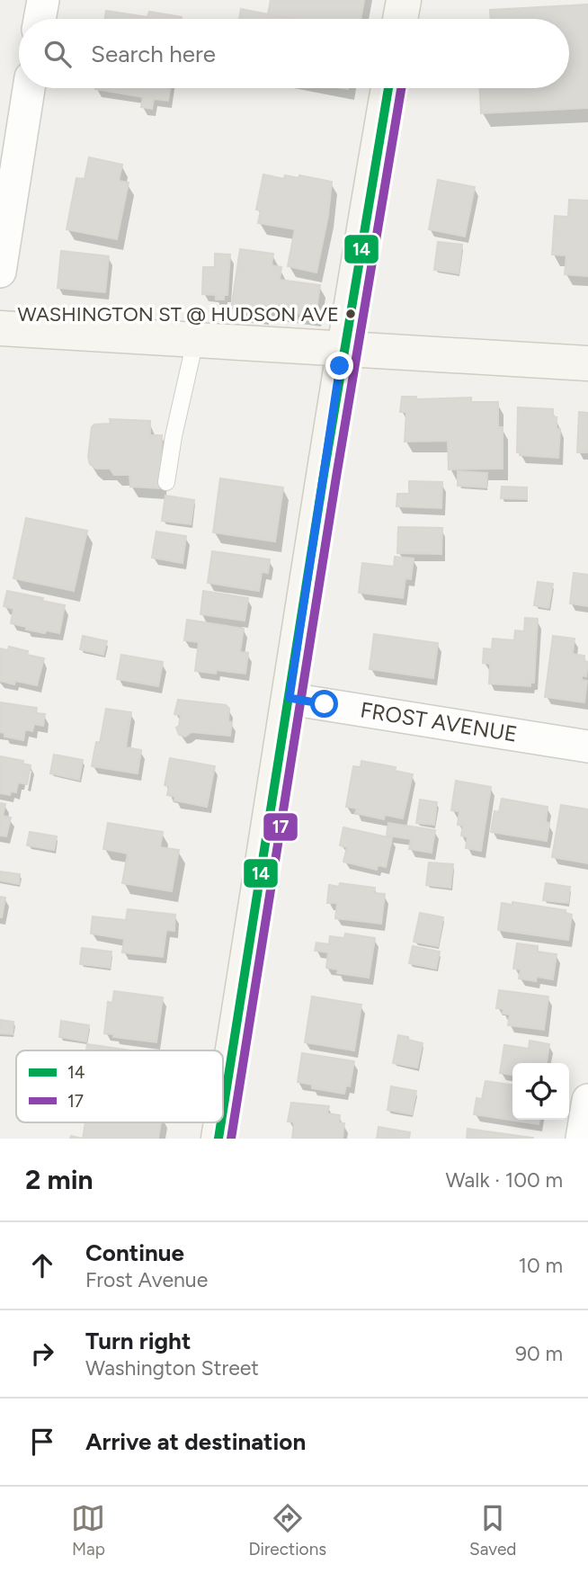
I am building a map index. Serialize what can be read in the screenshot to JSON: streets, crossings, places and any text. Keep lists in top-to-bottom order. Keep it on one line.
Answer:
{"streets":{"street":["FROST AVENUE"]},"places":["WASHINGTON ST @ HUDSON AVE"],"lines":["transit line 14","transit line 17"],"legend":["14","17"],"page":{"search":"Search here","heading":["2 min","Walk · 100 m"],"list":[["Continue","Frost Avenue","10 m"],["Turn right","Washington Street","90 m"],"Arrive at destination"],"nav":["Map","Directions","Saved"]}}
